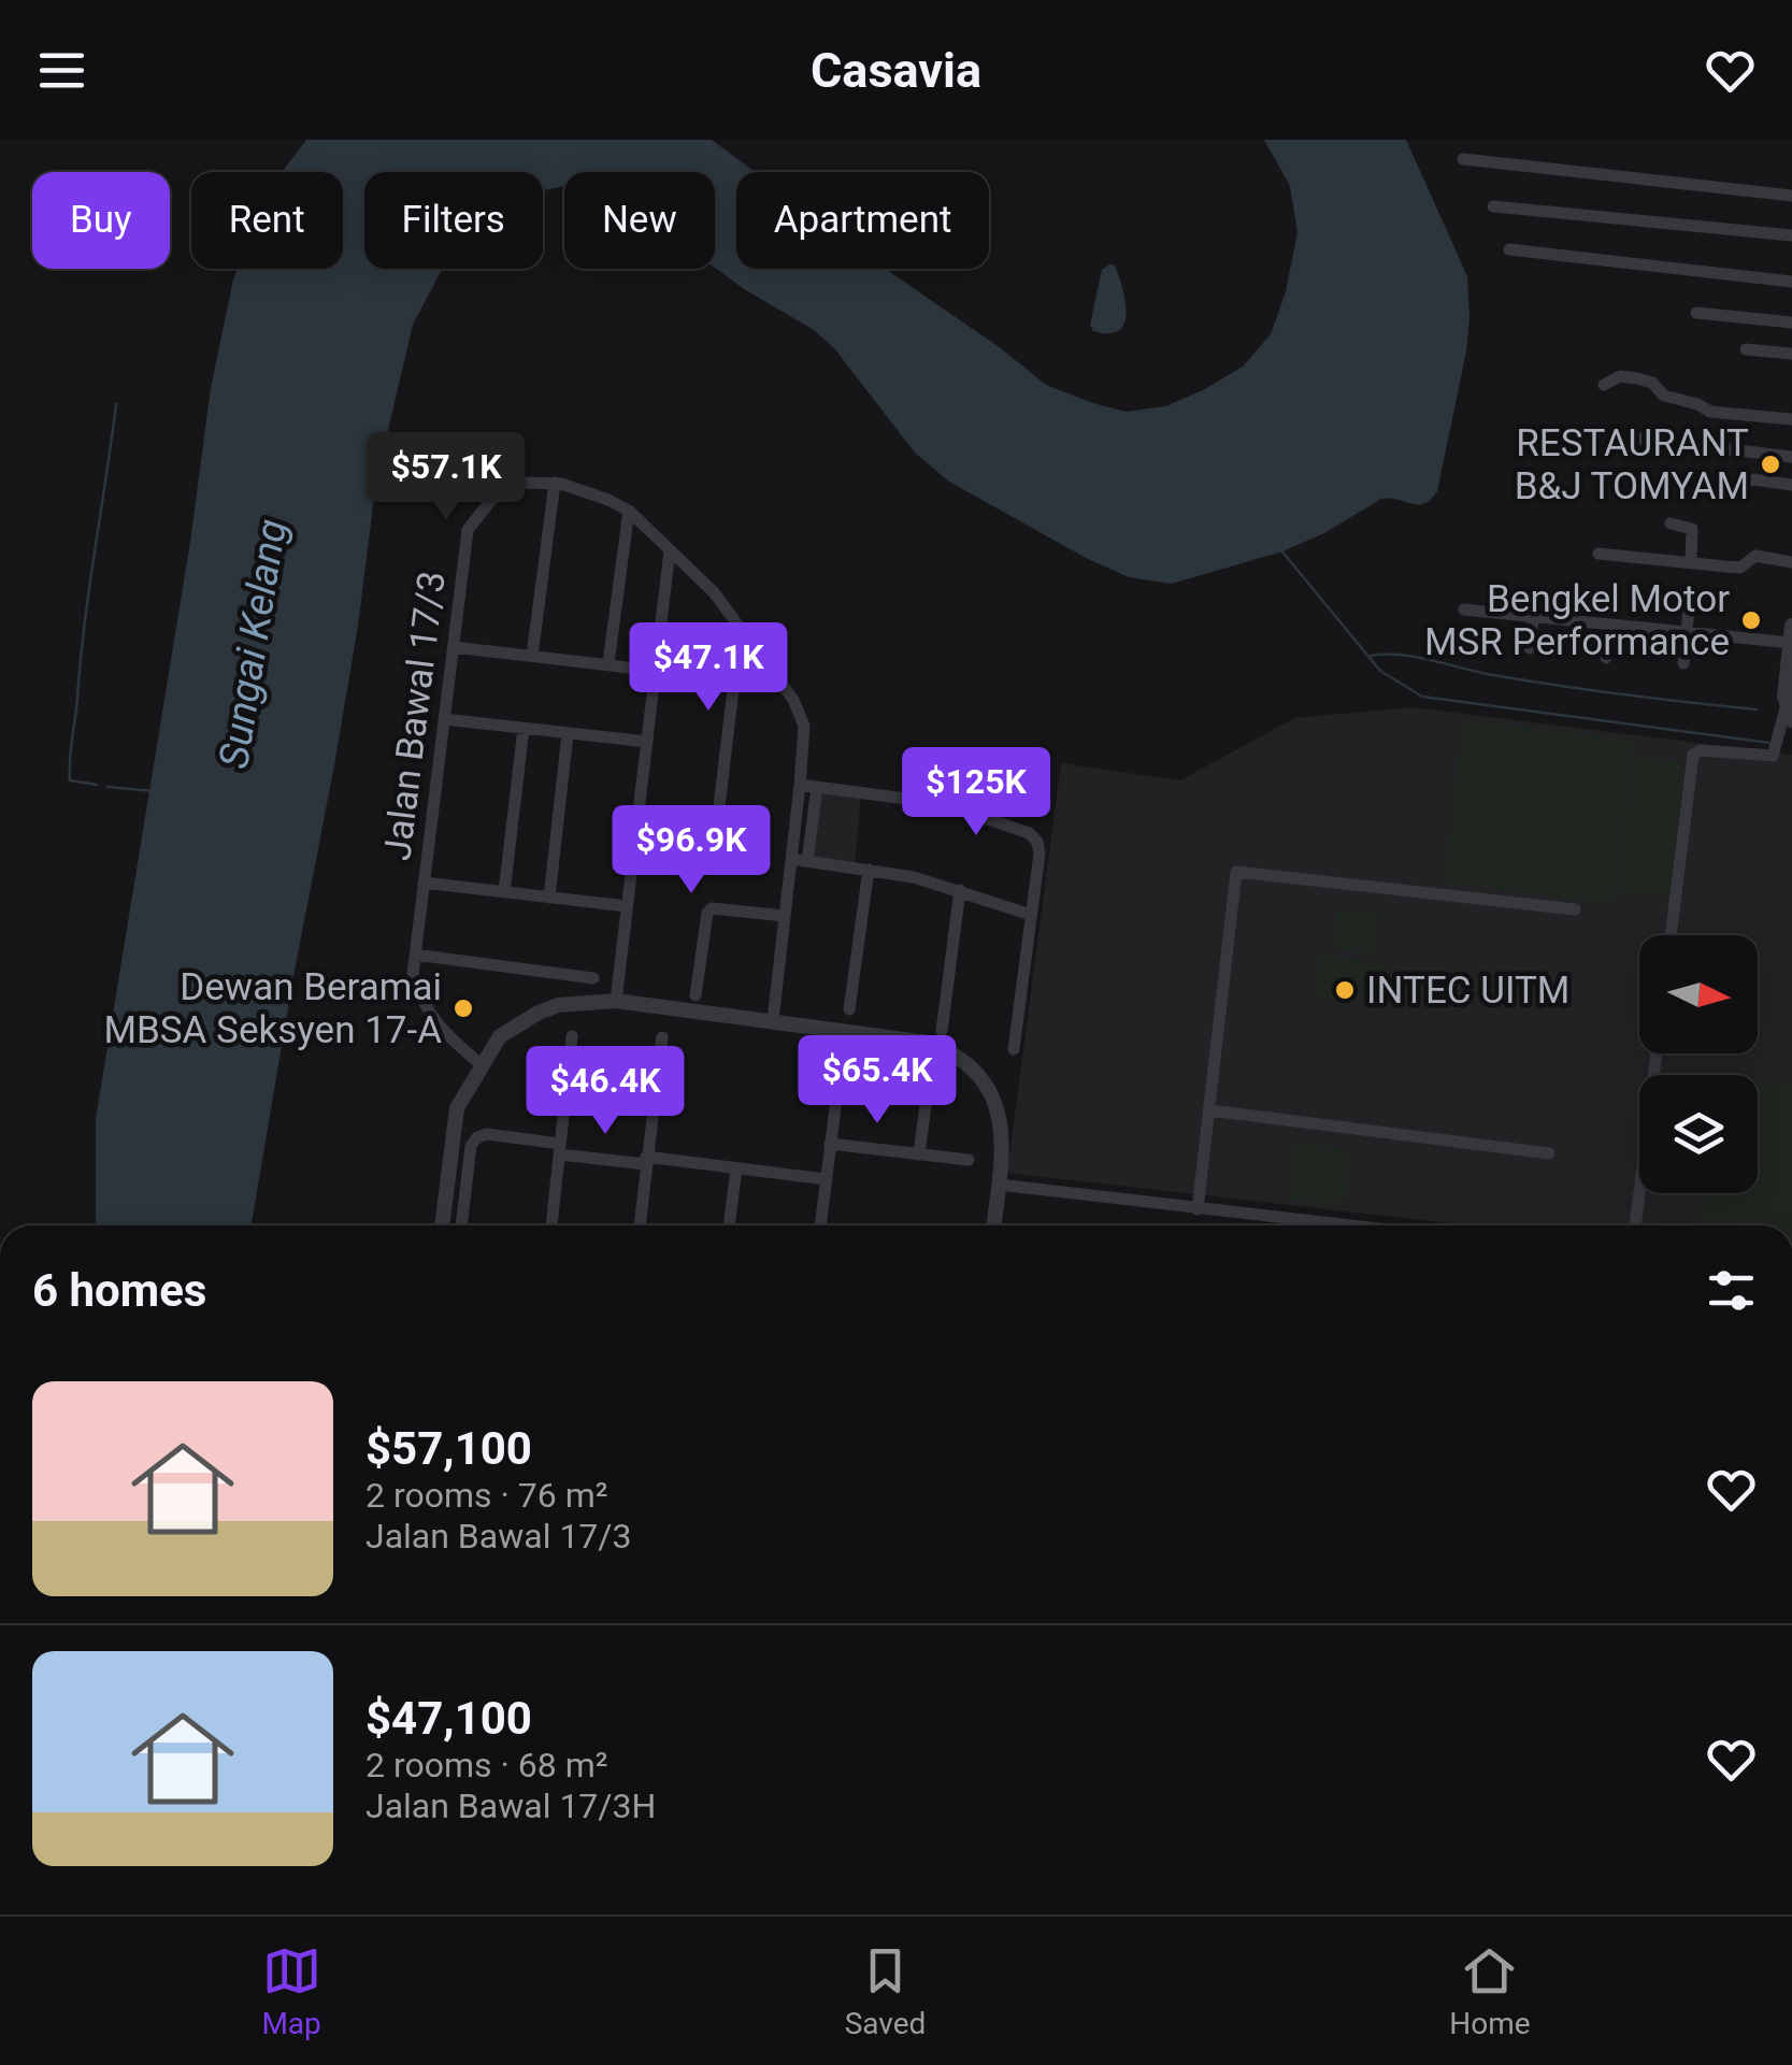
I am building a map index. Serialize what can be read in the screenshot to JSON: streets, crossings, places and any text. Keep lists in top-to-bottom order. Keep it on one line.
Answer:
{"streets":{"street":["Jalan Bawal 17/3"]},"water":["Sungai Kelang"],"places":["RESTAURANT B&J TOMYAM","Bengkel Motor MSR Performance","INTEC UITM","Dewan Beramai MBSA Seksyen 17-A"],"north":"right","page":{"header":"Casavia","chip":["Buy","Rent","Filters","New","Apartment"],"price":["$57.1K","$47.1K","$125K","$96.9K","$65.4K","$46.4K"],"heading":"6 homes","list":[{"name":"$57,100","note":"2 rooms · 76 m² · Jalan Bawal 17/3"},{"name":"$47,100","note":"2 rooms · 68 m² · Jalan Bawal 17/3H"}],"tabs":["Map","Saved","Home"]}}
